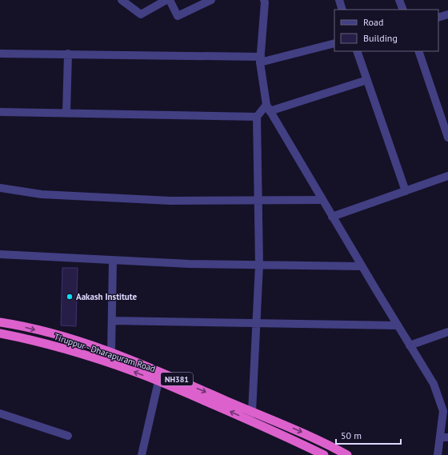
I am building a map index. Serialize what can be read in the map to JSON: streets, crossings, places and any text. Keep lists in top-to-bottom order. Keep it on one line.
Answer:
{"streets":{"highway":["Tiruppur - Dharapuram Road","NH381"]},"places":["Aakash Institute"],"legend":["Road","Building"],"scale_bar":"50 m"}
